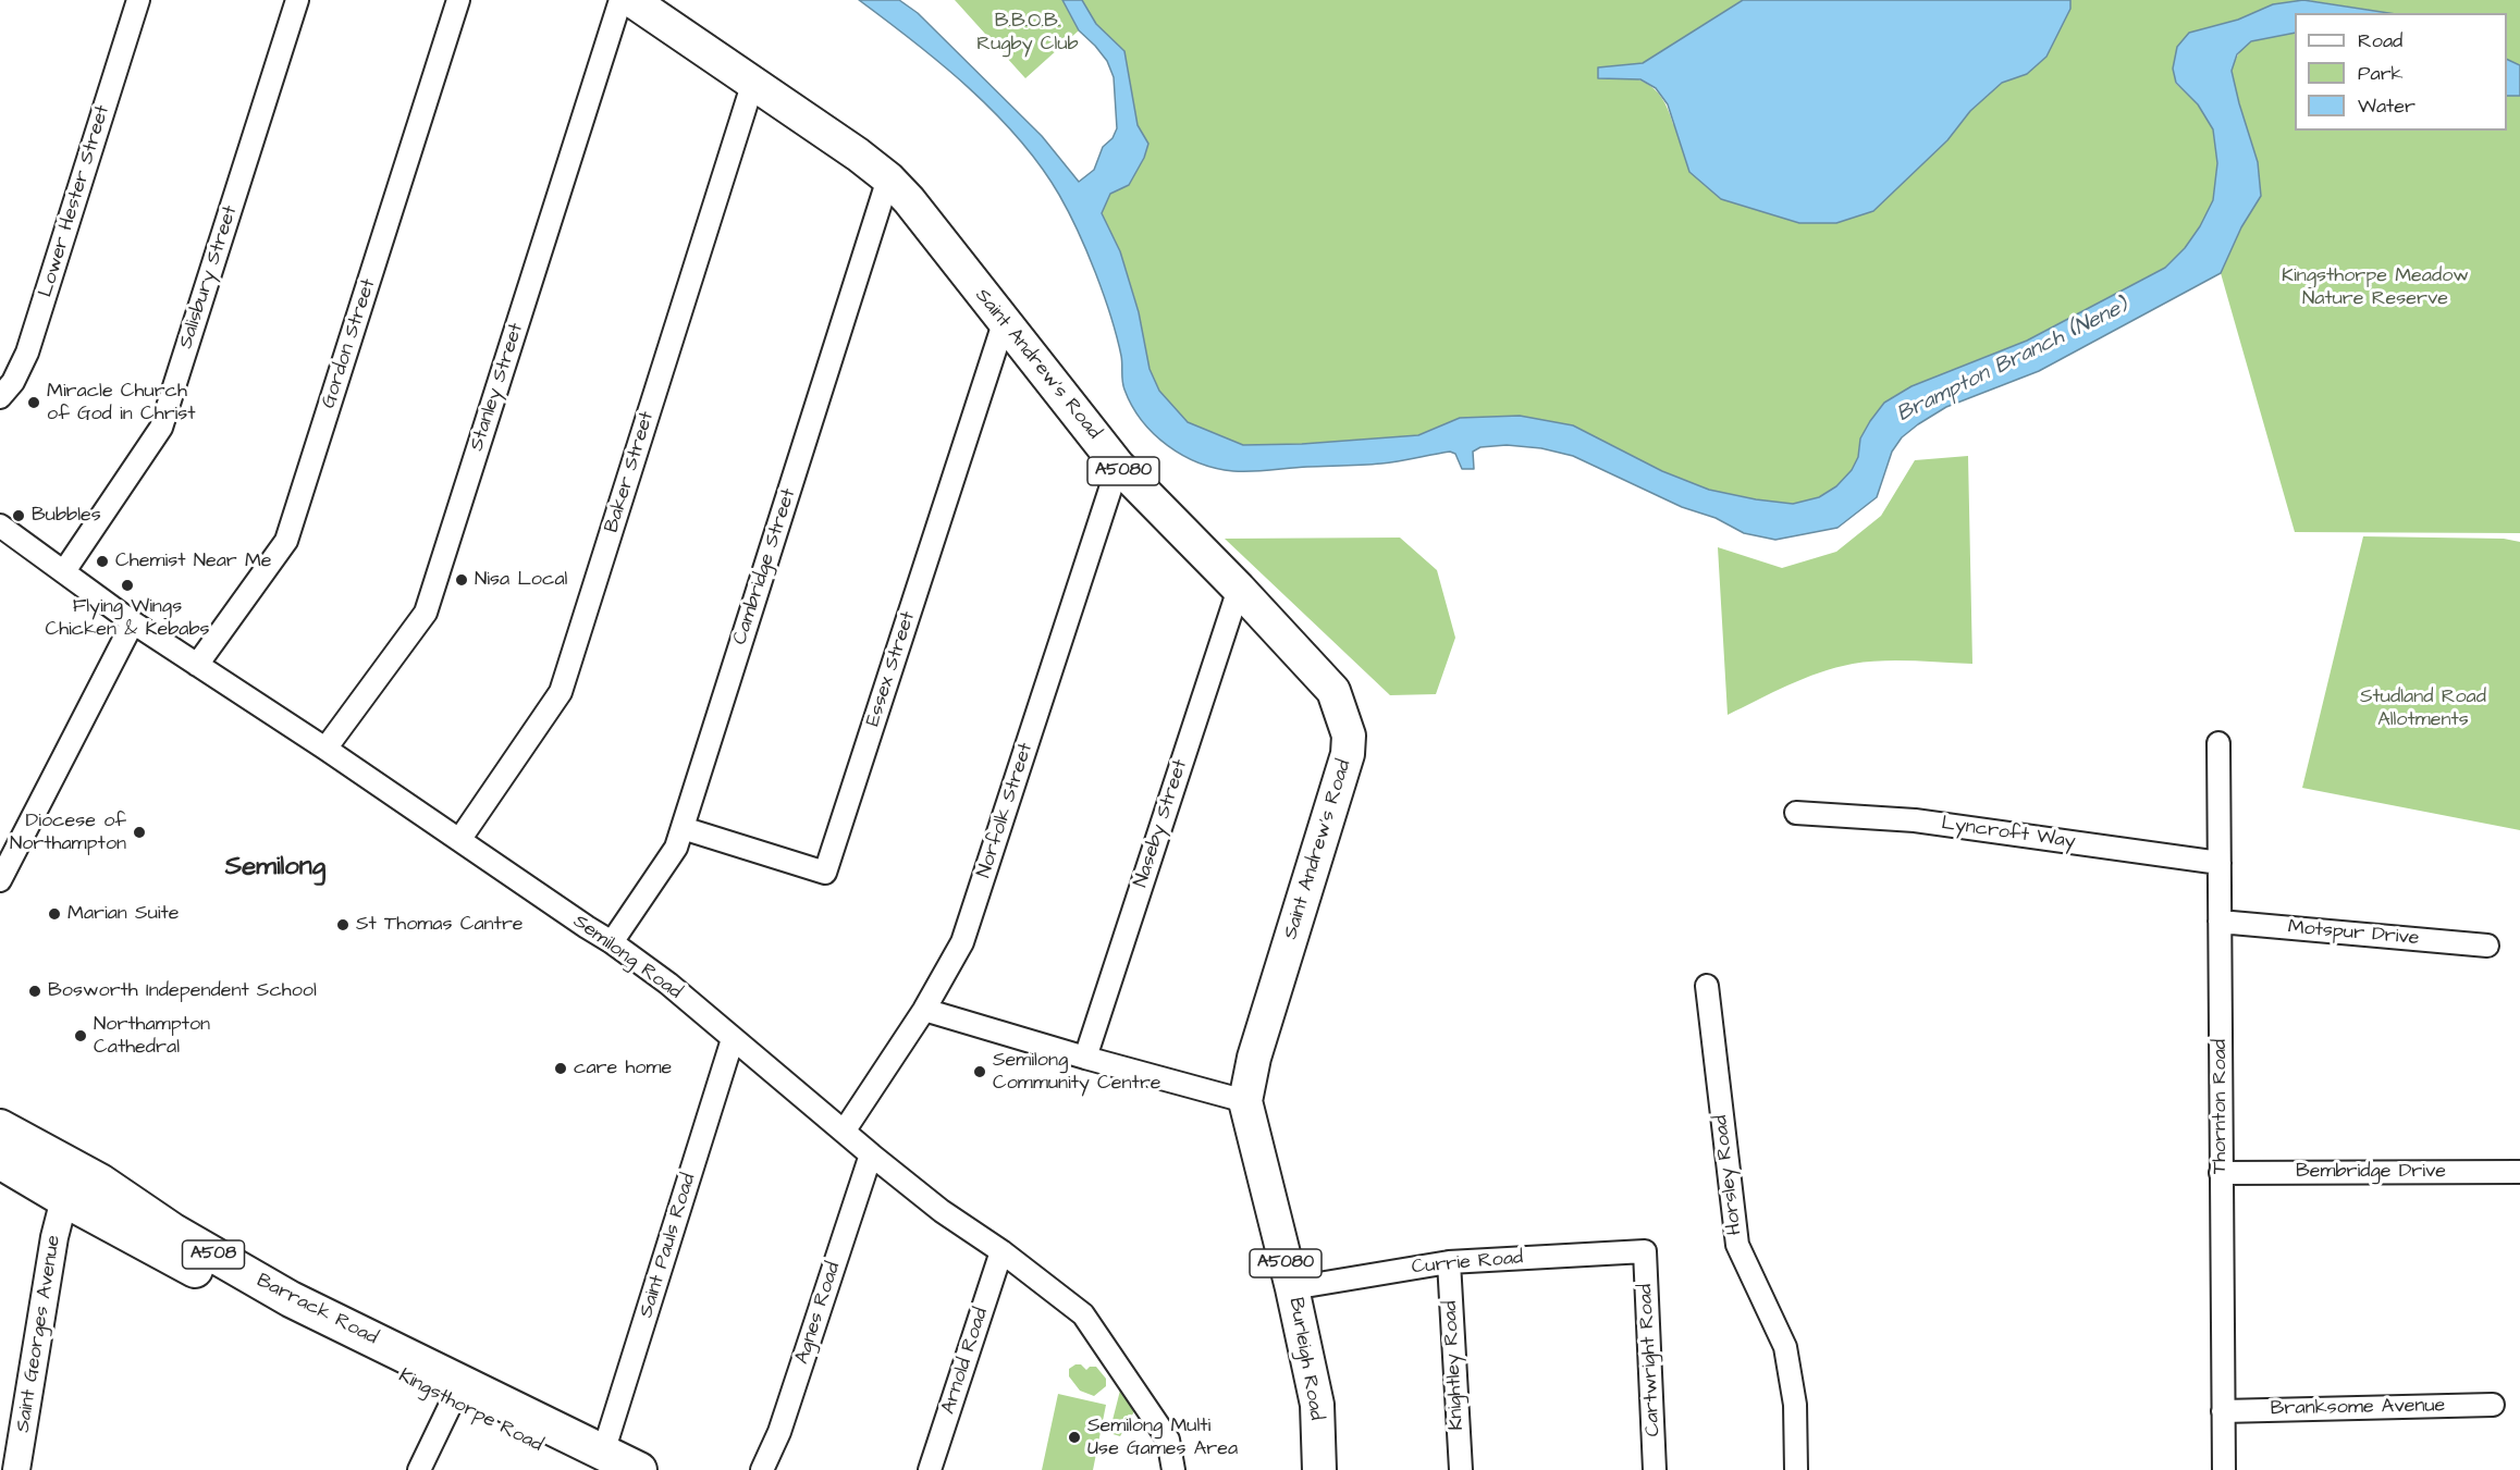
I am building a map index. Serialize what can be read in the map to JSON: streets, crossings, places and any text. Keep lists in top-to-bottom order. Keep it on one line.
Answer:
{"streets":{"highway":["A508","Barrack Road","Kingsthorpe Road"],"main road":["Saint Andrew's Road","A5080","Burleigh Road"],"street":["Lower Hester Street","Salisbury Street","Gordon Street","Stanley Street","Baker Street","Cambridge Street","Essex Street","Norfolk Street","Naseby Street","Lyncroft Way","Motspur Drive","Semilong Road","Thornton Road","Bembridge Drive","Horsley Road","Saint Pauls Road","Currie Road","Agnes Road","Saint Georges Avenue","Cartwright Road","Arnold Road","Knightley Road","Branksome Avenue"]},"crossings":[["Salisbury Street","Semilong Road"],["Gordon Street","Semilong Road"],["Saint Andrew's Road","Baker Street"],["Saint Andrew's Road","Cambridge Street"],["Saint Andrew's Road","Essex Street"],["Saint Andrew's Road","Norfolk Street"],["Saint Andrew's Road","Naseby Street"],["Saint Andrew's Road","Burleigh Road"],["Stanley Street","Semilong Road"],["Baker Street","Semilong Road"],["Cambridge Street","Essex Street"],["Cambridge Street","Semilong Road"],["Norfolk Street","Semilong Road"],["Lyncroft Way","Thornton Road"],["Motspur Drive","Thornton Road"],["Semilong Road","Saint Pauls Road"],["Semilong Road","Agnes Road"],["Semilong Road","Arnold Road"],["Thornton Road","Bembridge Drive"],["Thornton Road","Branksome Avenue"],["Saint Pauls Road","Kingsthorpe Road"],["Currie Road","Burleigh Road"],["Currie Road","Cartwright Road"],["Currie Road","Knightley Road"],["Barrack Road","Saint Georges Avenue"],["Barrack Road","Kingsthorpe Road"]],"districts":["Semilong"],"water":["Brampton Branch (Nene)"],"parks":["B.B.O.B. Rugby Club","Kingsthorpe Meadow Nature Reserve","Studland Road Allotments"],"places":["Miracle Church of God in Christ","Bubbles","Chemist Near Me","Nisa Local","Flying Wings Chicken & Kebabs","Diocese of Northampton","Marian Suite","St Thomas Cantre","Bosworth Independent School","Northampton Cathedral","care home","Semilong Community Centre","Semilong Multi Use Games Area"],"legend":["Road","Park","Water"]}
